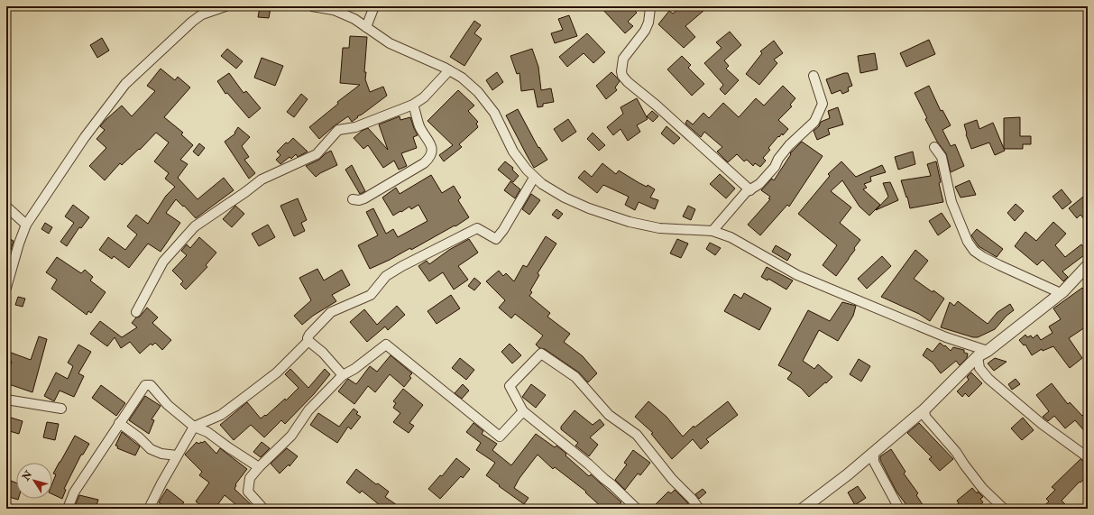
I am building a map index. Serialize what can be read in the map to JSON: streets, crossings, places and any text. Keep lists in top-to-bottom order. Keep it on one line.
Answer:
{"north":"top left"}
